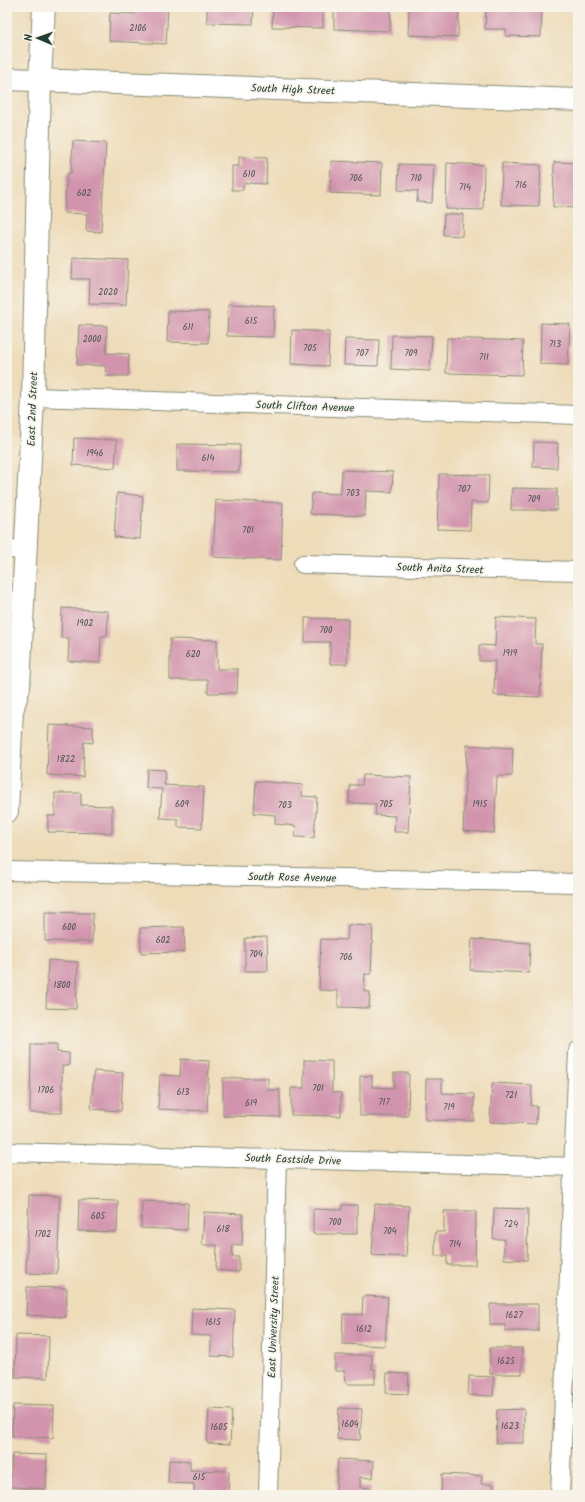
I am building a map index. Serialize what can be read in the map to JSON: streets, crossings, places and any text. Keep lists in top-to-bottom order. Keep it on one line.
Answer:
{"streets":{"street":["South High Street","South Clifton Avenue","East 2nd Street","South Anita Street","South Rose Avenue","South Eastside Drive","East University Street"]},"crossings":[["South High Street","East 2nd Street"],["South Clifton Avenue","East 2nd Street"],["South Eastside Drive","East University Street"]],"house_numbers":["2106","610","706","710","716","714","602","2020","615","611","2000","713","705","707","709","711","1946","614","707","703","709","701","1902","700","1919","620","1822","609","705","1915","703","600","602","704","706","1800","701","1706","613","721","717","619","719","605","700","724","618","704","1702","714","1627","1615","1612","1625","1604","1623","1605","615"],"north":"left"}
